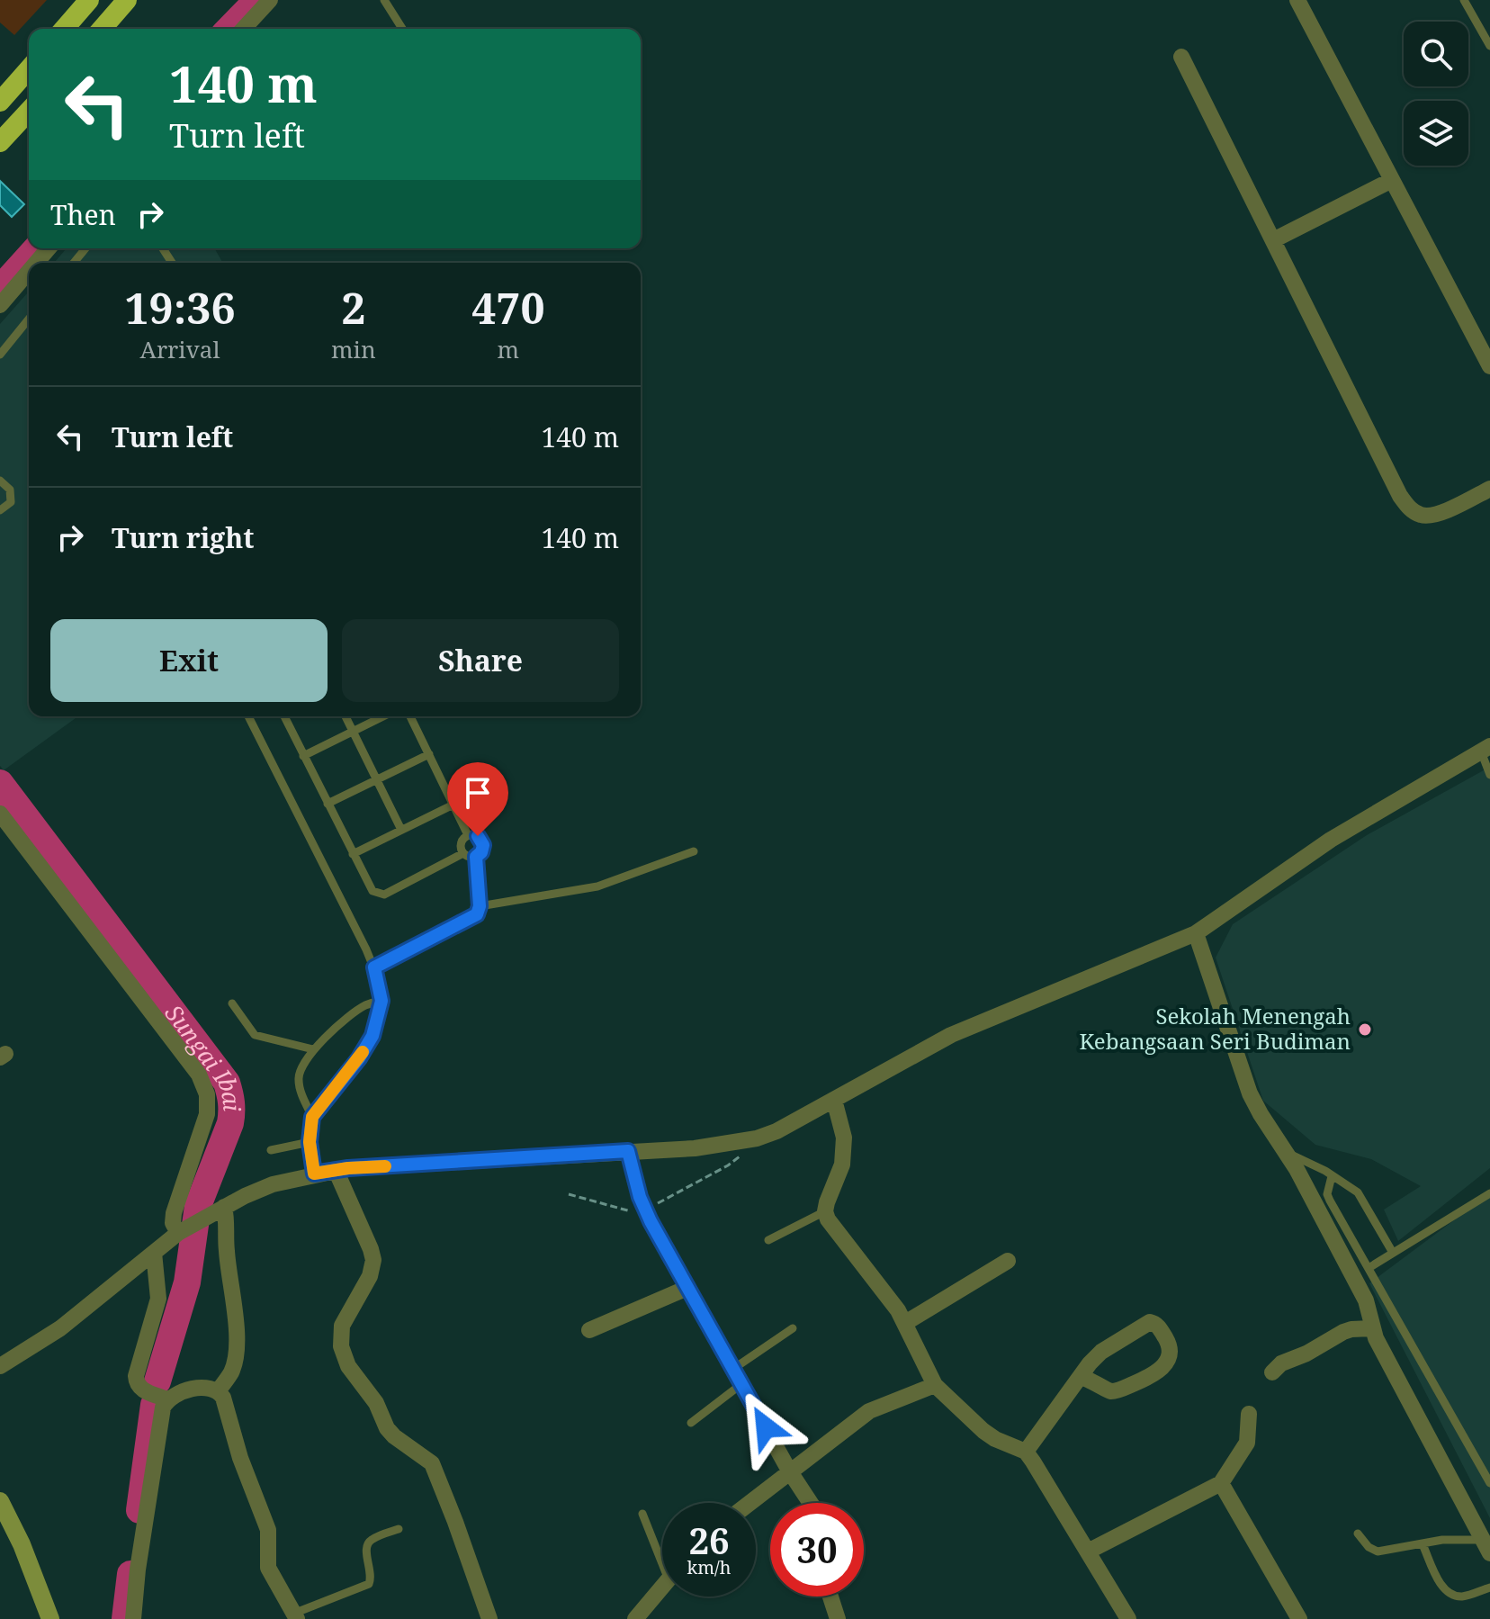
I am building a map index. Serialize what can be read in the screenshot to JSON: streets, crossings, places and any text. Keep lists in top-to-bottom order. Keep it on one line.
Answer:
{"water":["Sungai Ibai"],"places":["Sekolah Menengah Kebangsaan Seri Budiman"],"page":{"turn":["140 m","Turn left"],"then":"Then","eta":["19:36","Arrival","2","min","470","m"],"list":[{"name":"Turn left","value":"140 m"},{"name":"Turn right","value":"140 m"}],"buttons":["Exit","Share"],"speed":"26 km/h","limit":"30"}}
